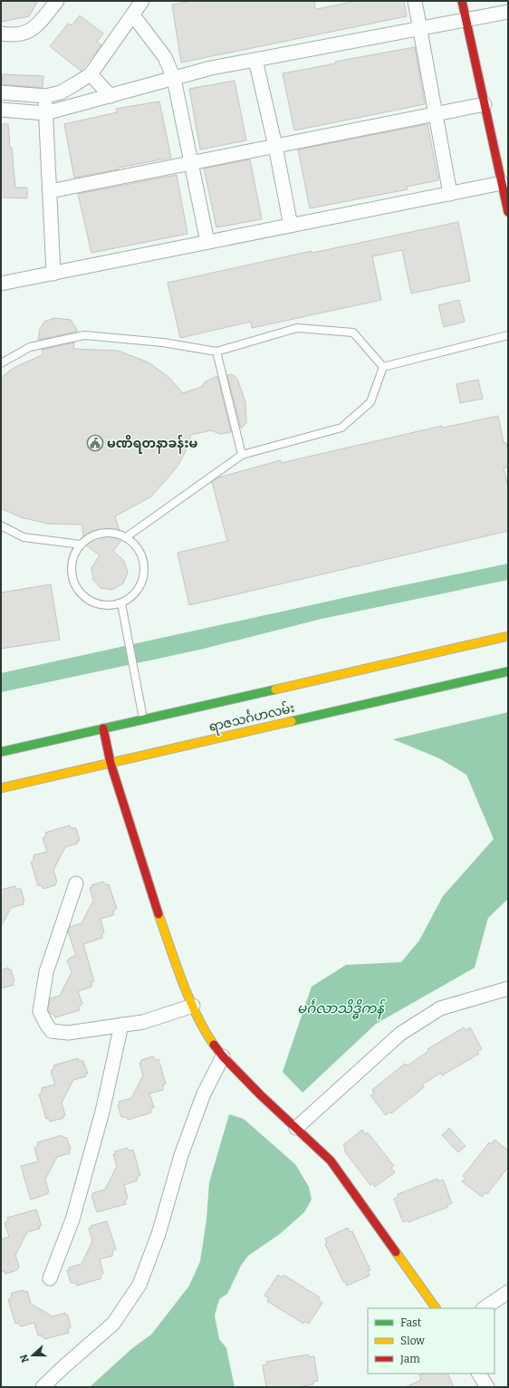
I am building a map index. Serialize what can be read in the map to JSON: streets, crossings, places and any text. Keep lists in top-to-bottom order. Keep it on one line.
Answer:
{"streets":{"main road":["ရာဇသင်္ဂဟလမ်း"]},"water":["မင်္ဂလာသိဒ္ဓိကန်"],"places":{"public building":["မဏိရတနာခန်းမ"]},"legend":["Fast","Slow","Jam"],"north":"left"}
